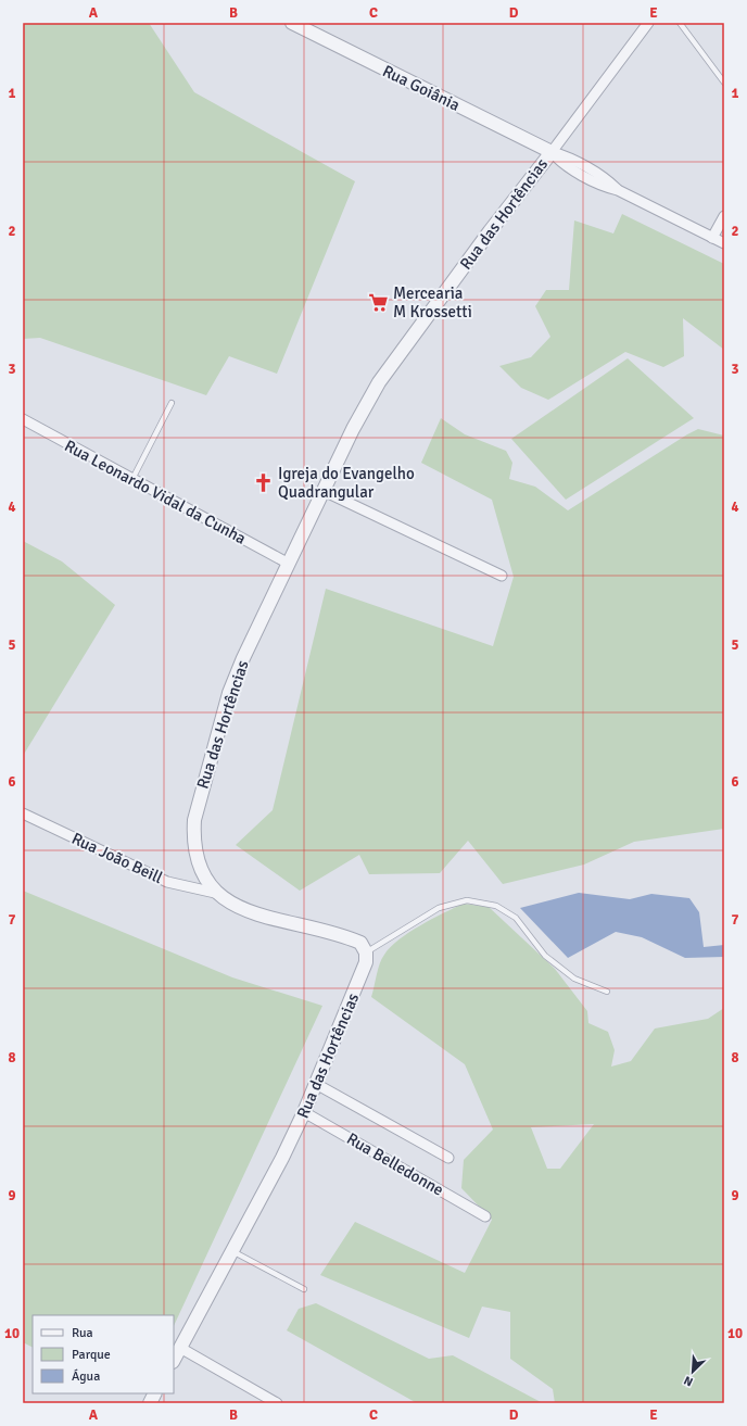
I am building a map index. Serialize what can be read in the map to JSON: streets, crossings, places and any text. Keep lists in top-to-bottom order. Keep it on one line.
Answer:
{"streets":{"street":["Rua Goiânia","Rua das Hortências","Rua Leonardo Vidal da Cunha","Rua João Beill","Rua Belledonne"]},"crossings":[["Rua Goiânia","Rua das Hortências"],["Rua das Hortências","Rua Leonardo Vidal da Cunha"],["Rua das Hortências","Rua João Beill"],["Rua das Hortências","Rua Belledonne"]],"places":{"supermarket":["Mercearia M Krossetti"],"church":["Igreja do Evangelho Quadrangular"]},"legend":["Rua","Parque","Água"],"north":"bottom left","grid":{"columns":["A","B","C","D","E"],"rows":["1","2","3","4","5","6","7","8","9","10"]}}
